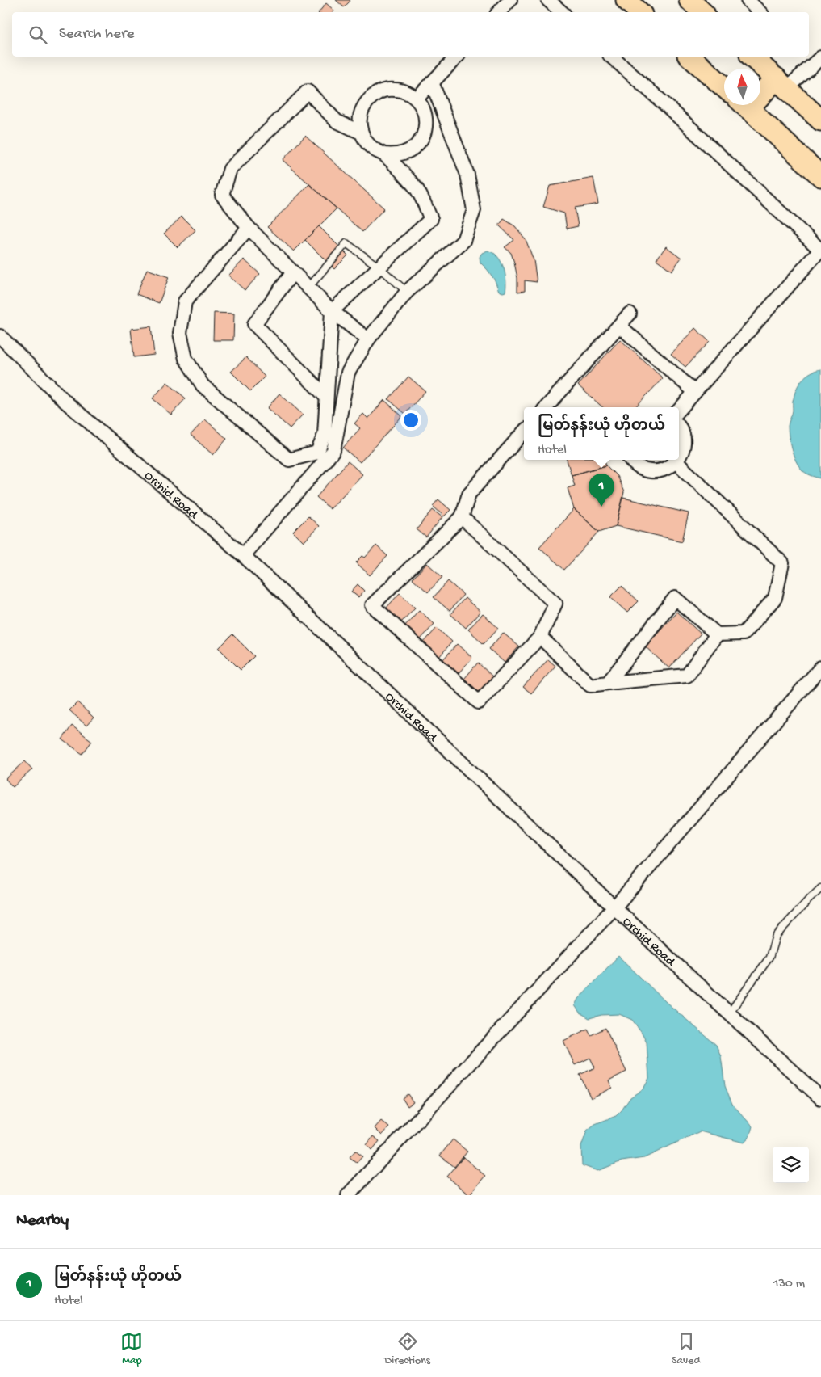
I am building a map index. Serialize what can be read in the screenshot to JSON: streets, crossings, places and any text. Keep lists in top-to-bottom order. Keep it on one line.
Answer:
{"streets":{"street":["Orchid Road"]},"north":"top","page":{"search":"Search here","popup":["မြတ်နန်းယုံ ဟိုတယ်","Hotel"],"pins":"1","heading":"Nearby","list":[{"mark":"1","name":"မြတ်နန်းယုံ ဟိုတယ်","note":"Hotel","value":"130 m"}],"nav":["Map","Directions","Saved"]}}
